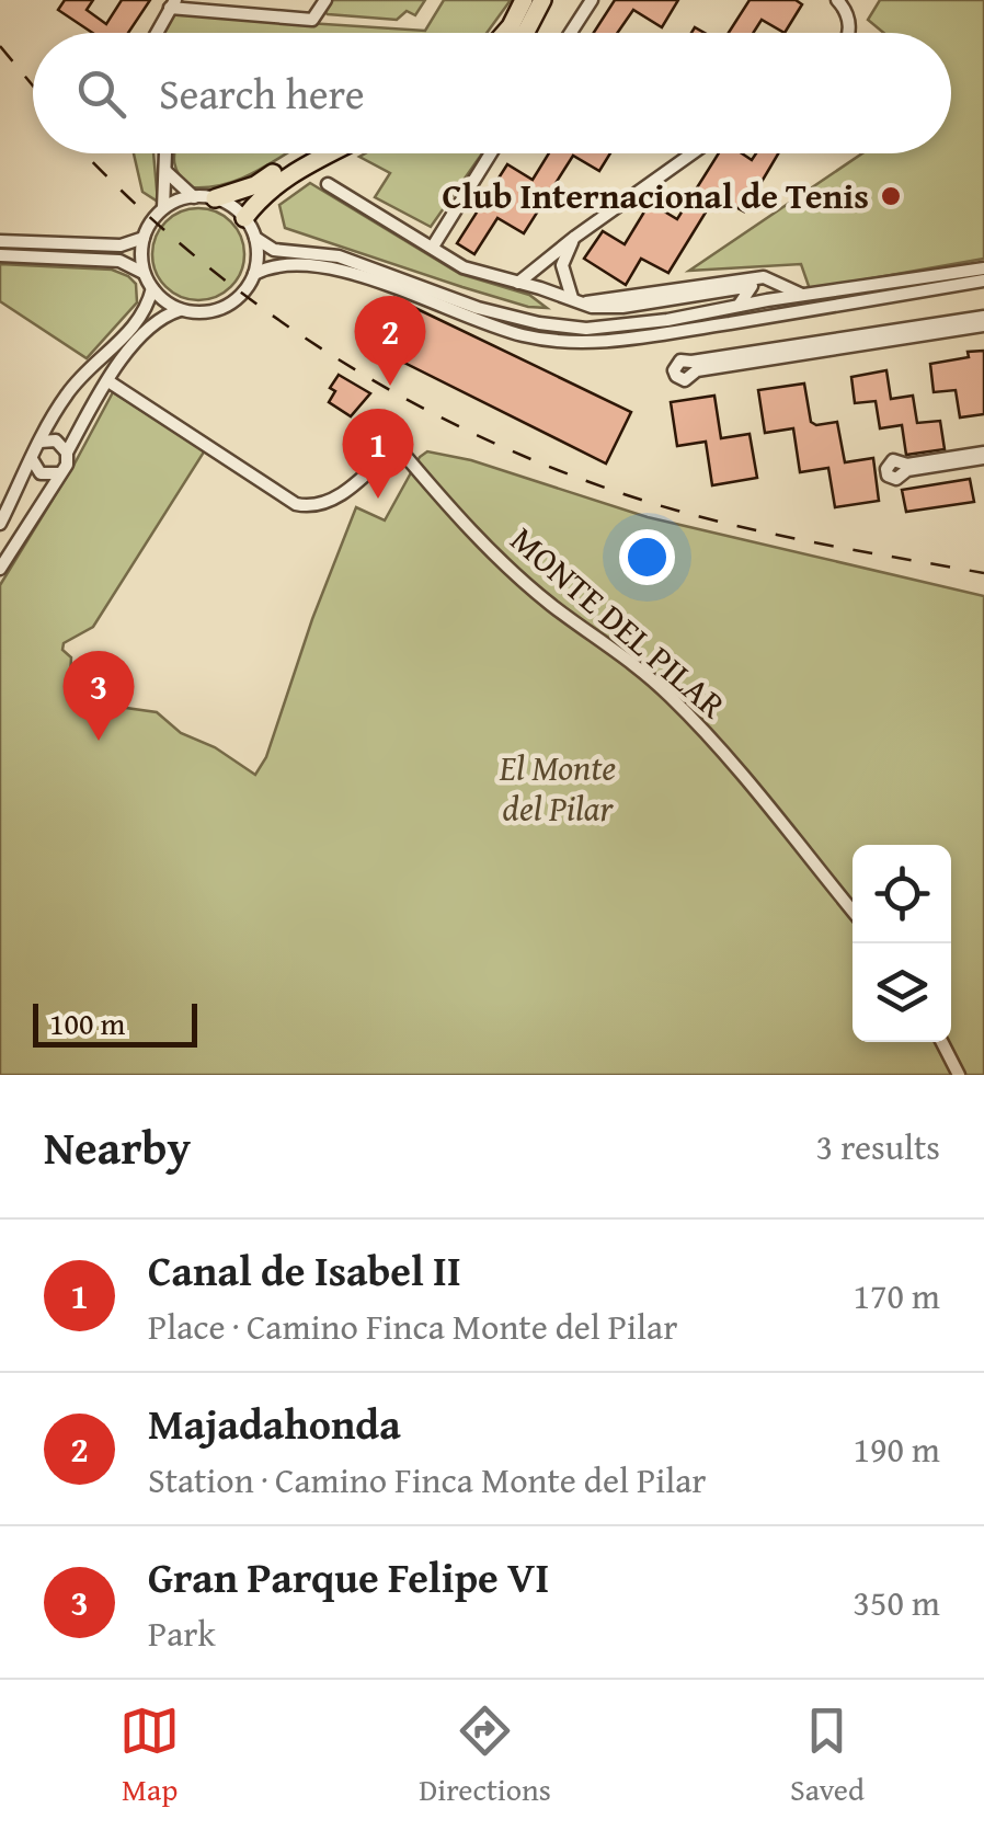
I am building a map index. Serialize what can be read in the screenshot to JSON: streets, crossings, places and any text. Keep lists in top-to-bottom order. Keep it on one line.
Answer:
{"streets":{"street":["MONTE DEL PILAR"]},"parks":["El Monte del Pilar"],"places":["Club Internacional de Tenis"],"scale_bar":"100 m","page":{"search":"Search here","pins":["2","1","3"],"scale":"100 m","heading":["Nearby","3 results"],"list":[{"mark":"1","name":"Canal de Isabel II","note":"Place · Camino Finca Monte del Pilar","value":"170 m"},{"mark":"2","name":"Majadahonda","note":"Station · Camino Finca Monte del Pilar","value":"190 m"},{"mark":"3","name":"Gran Parque Felipe VI","note":"Park","value":"350 m"}],"nav":["Map","Directions","Saved"]}}
